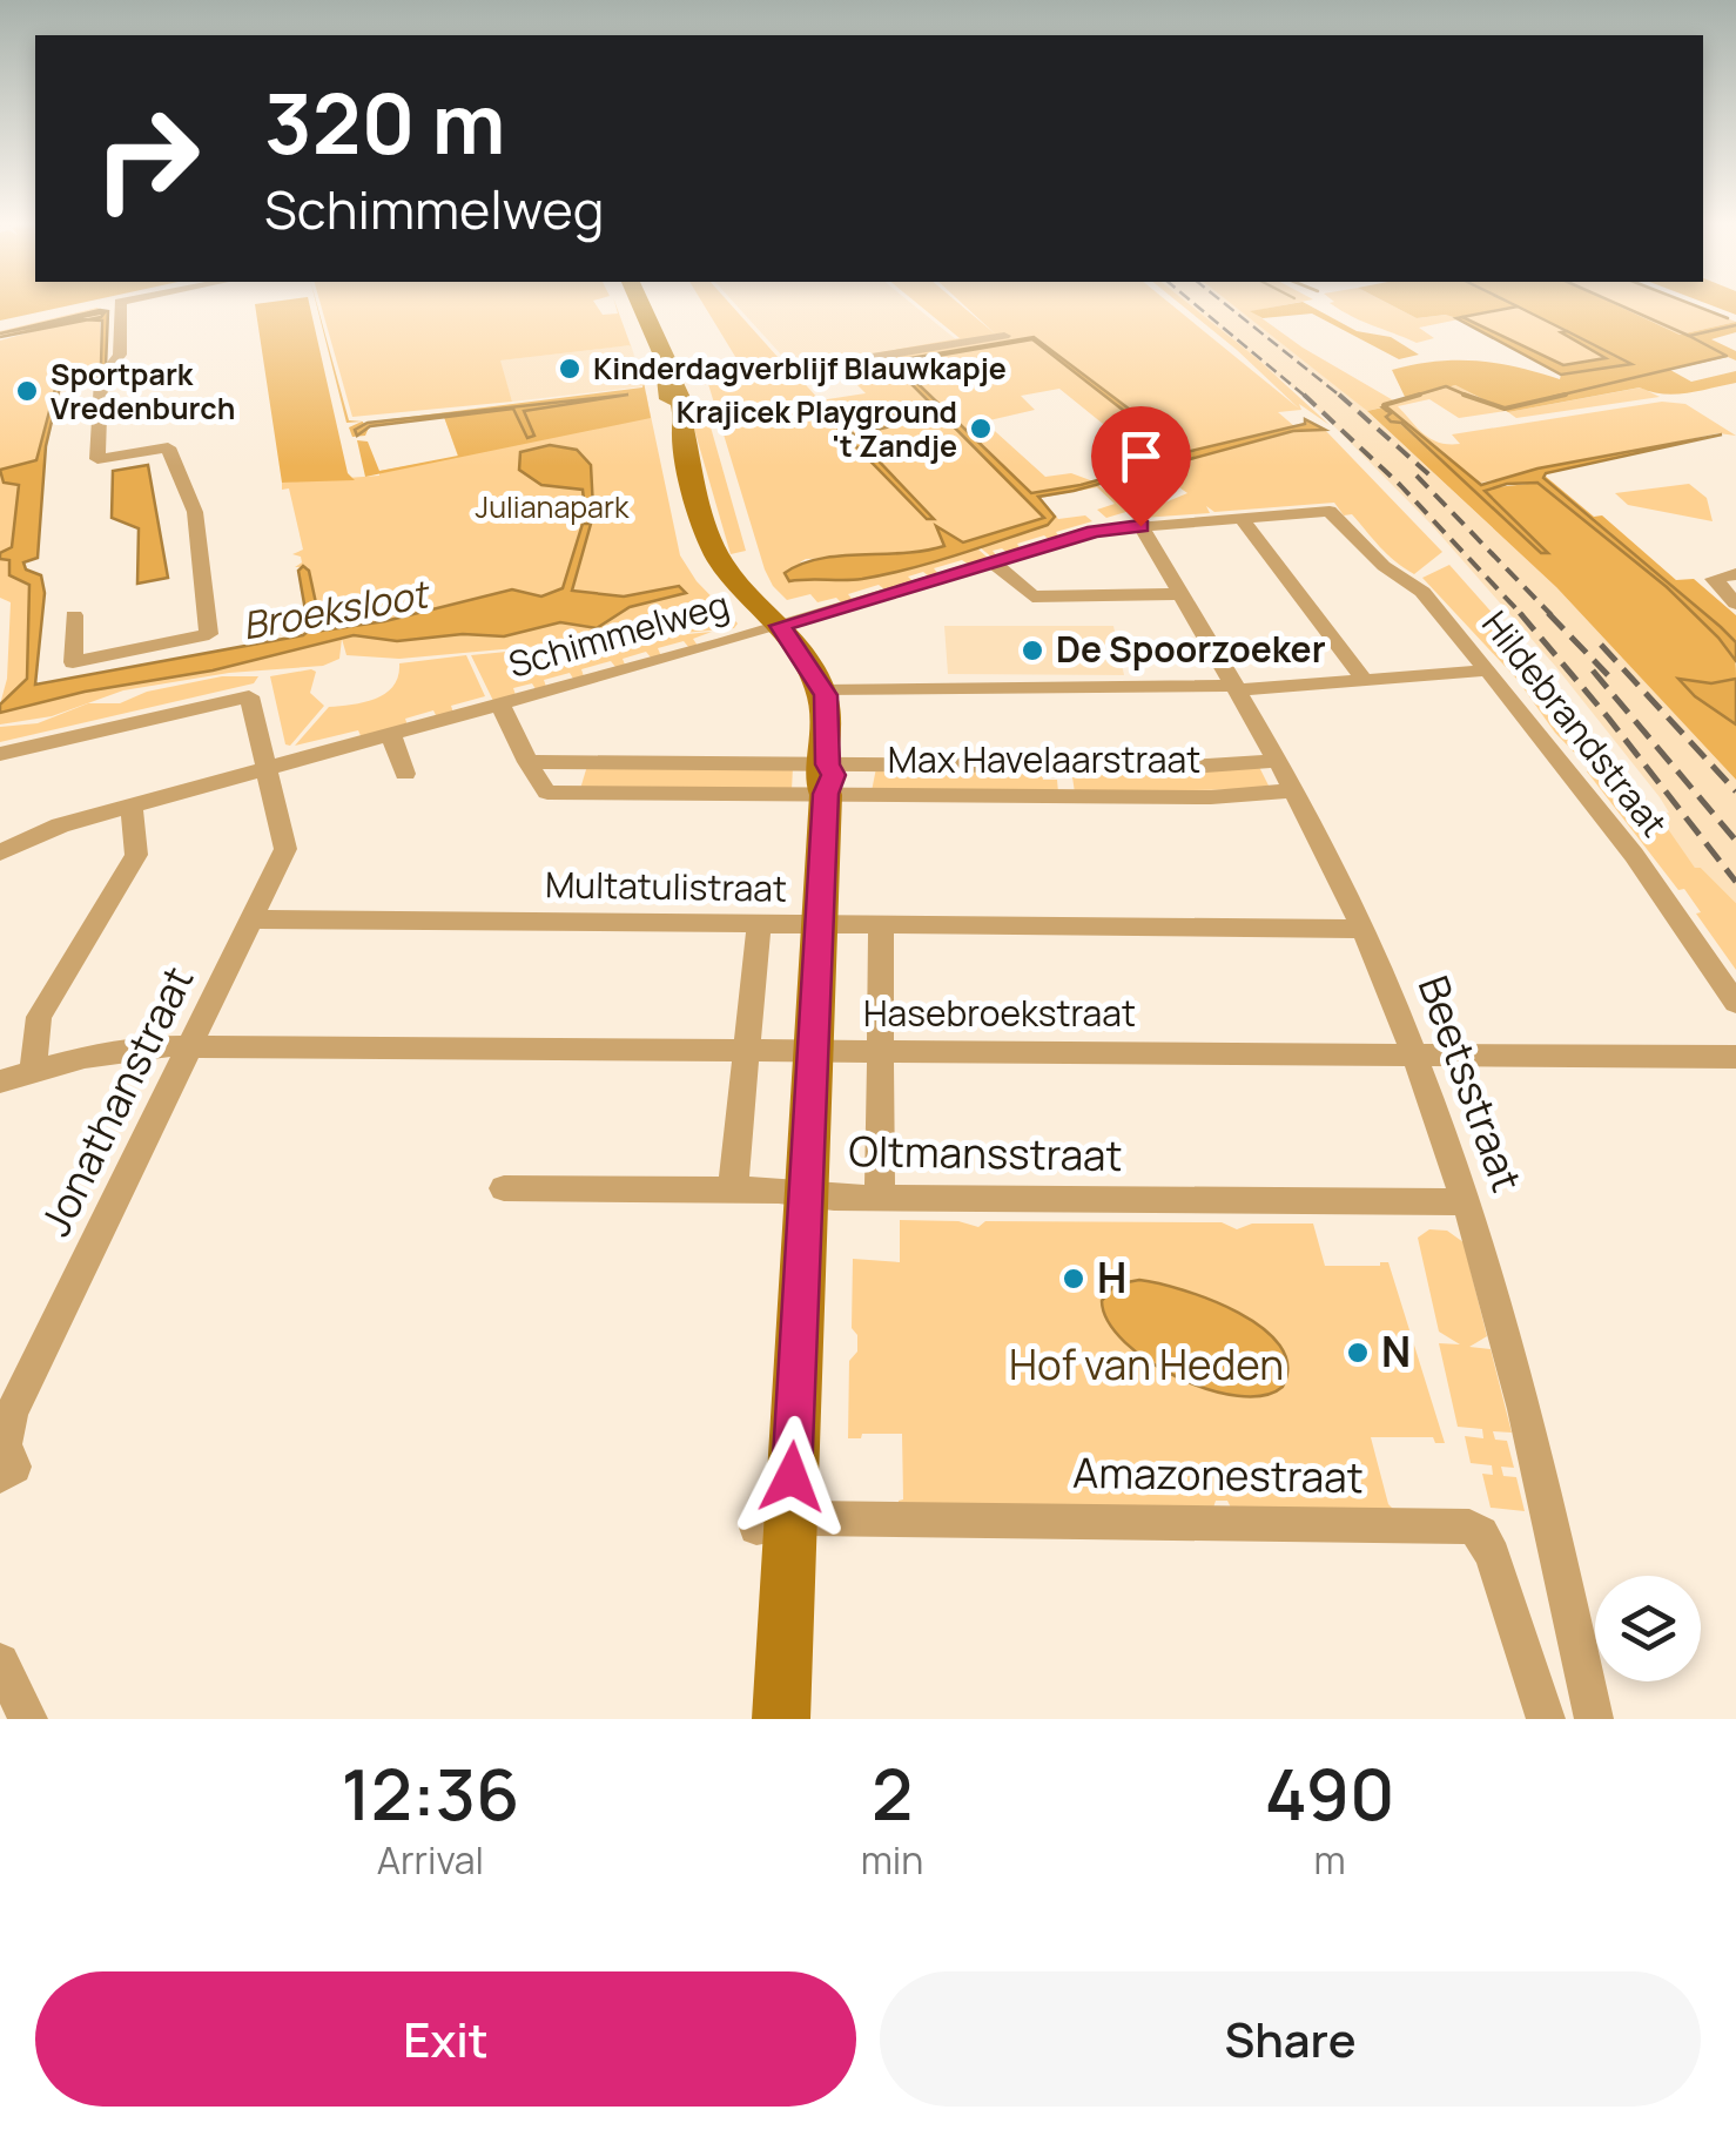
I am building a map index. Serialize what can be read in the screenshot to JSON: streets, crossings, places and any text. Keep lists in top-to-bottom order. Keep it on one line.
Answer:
{"streets":{"street":["Schimmelweg","Hildebrandstraat","Max Havelaarstraat","Multatulistraat","Hasebroekstraat","Beetsstraat","Jonathanstraat","Oltmansstraat","Amazonestraat"]},"crossings":[["Schimmelweg","Hildebrandstraat"],["Schimmelweg","Max Havelaarstraat"],["Schimmelweg","Beetsstraat"],["Schimmelweg","Jonathanstraat"],["Max Havelaarstraat","Beetsstraat"],["Multatulistraat","Beetsstraat"],["Multatulistraat","Jonathanstraat"],["Hasebroekstraat","Beetsstraat"],["Hasebroekstraat","Jonathanstraat"],["Beetsstraat","Oltmansstraat"]],"water":["Broeksloot"],"parks":["Julianapark","Hof van Heden"],"places":["Kinderdagverblijf Blauwkapje","Sportpark Vredenburch","Krajicek Playground 't Zandje","De Spoorzoeker","H","N"],"page":{"turn":["320 m","Schimmelweg"],"eta":["12:36","Arrival","2","min","490","m"],"buttons":["Exit","Share"]}}
